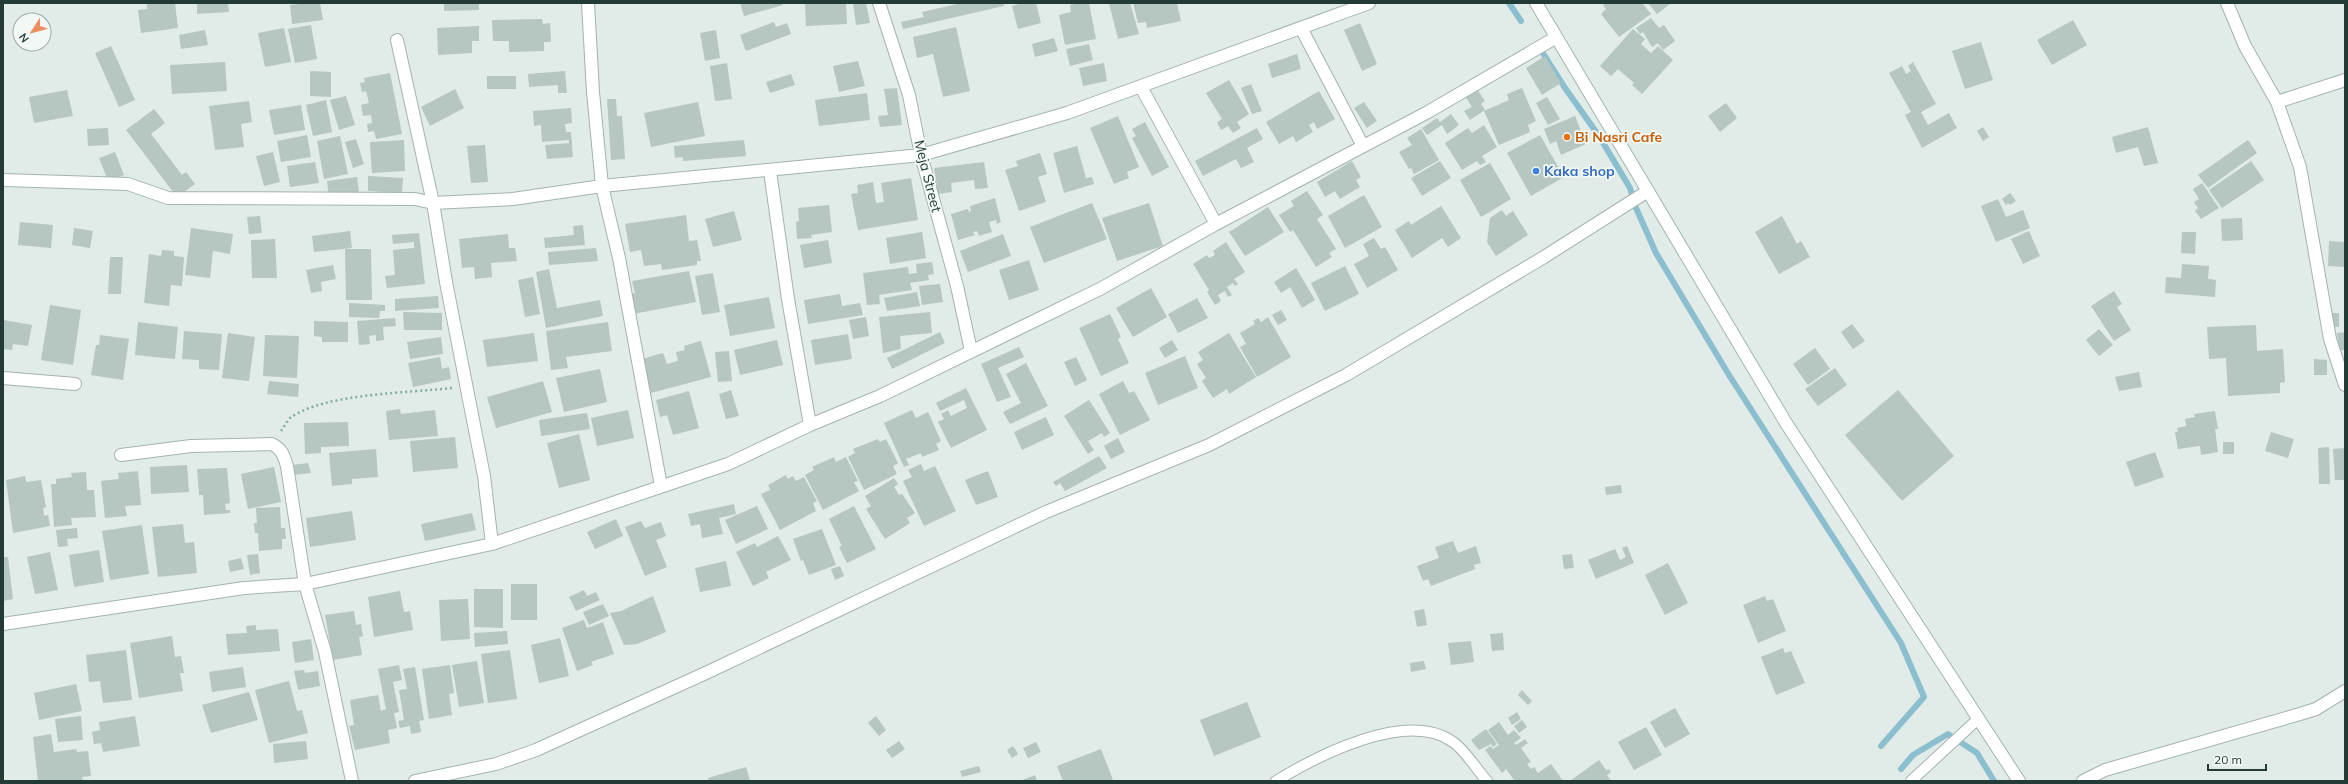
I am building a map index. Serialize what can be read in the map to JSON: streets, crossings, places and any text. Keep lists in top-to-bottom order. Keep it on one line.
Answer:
{"streets":{"street":["Meja Street"]},"places":["Bi Nasri Cafe","Kaka shop"],"scale_bar":"20 m","north":"bottom left"}
